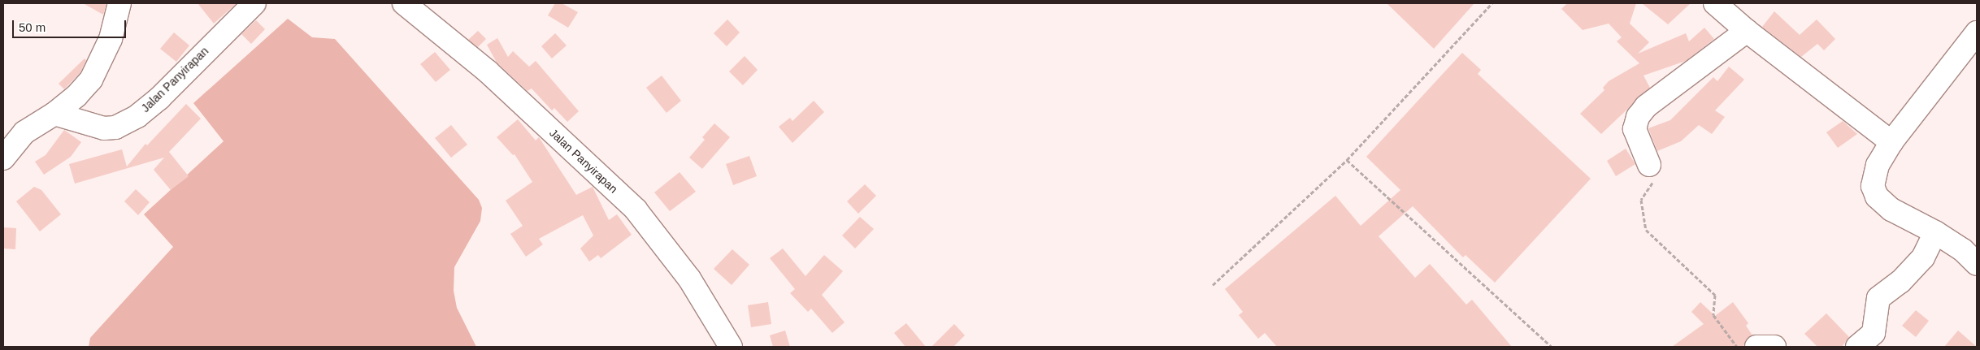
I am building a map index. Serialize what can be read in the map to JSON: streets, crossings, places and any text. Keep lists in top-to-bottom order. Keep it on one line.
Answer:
{"streets":{"street":["Jalan Panyirapan"]},"scale_bar":"50 m"}
